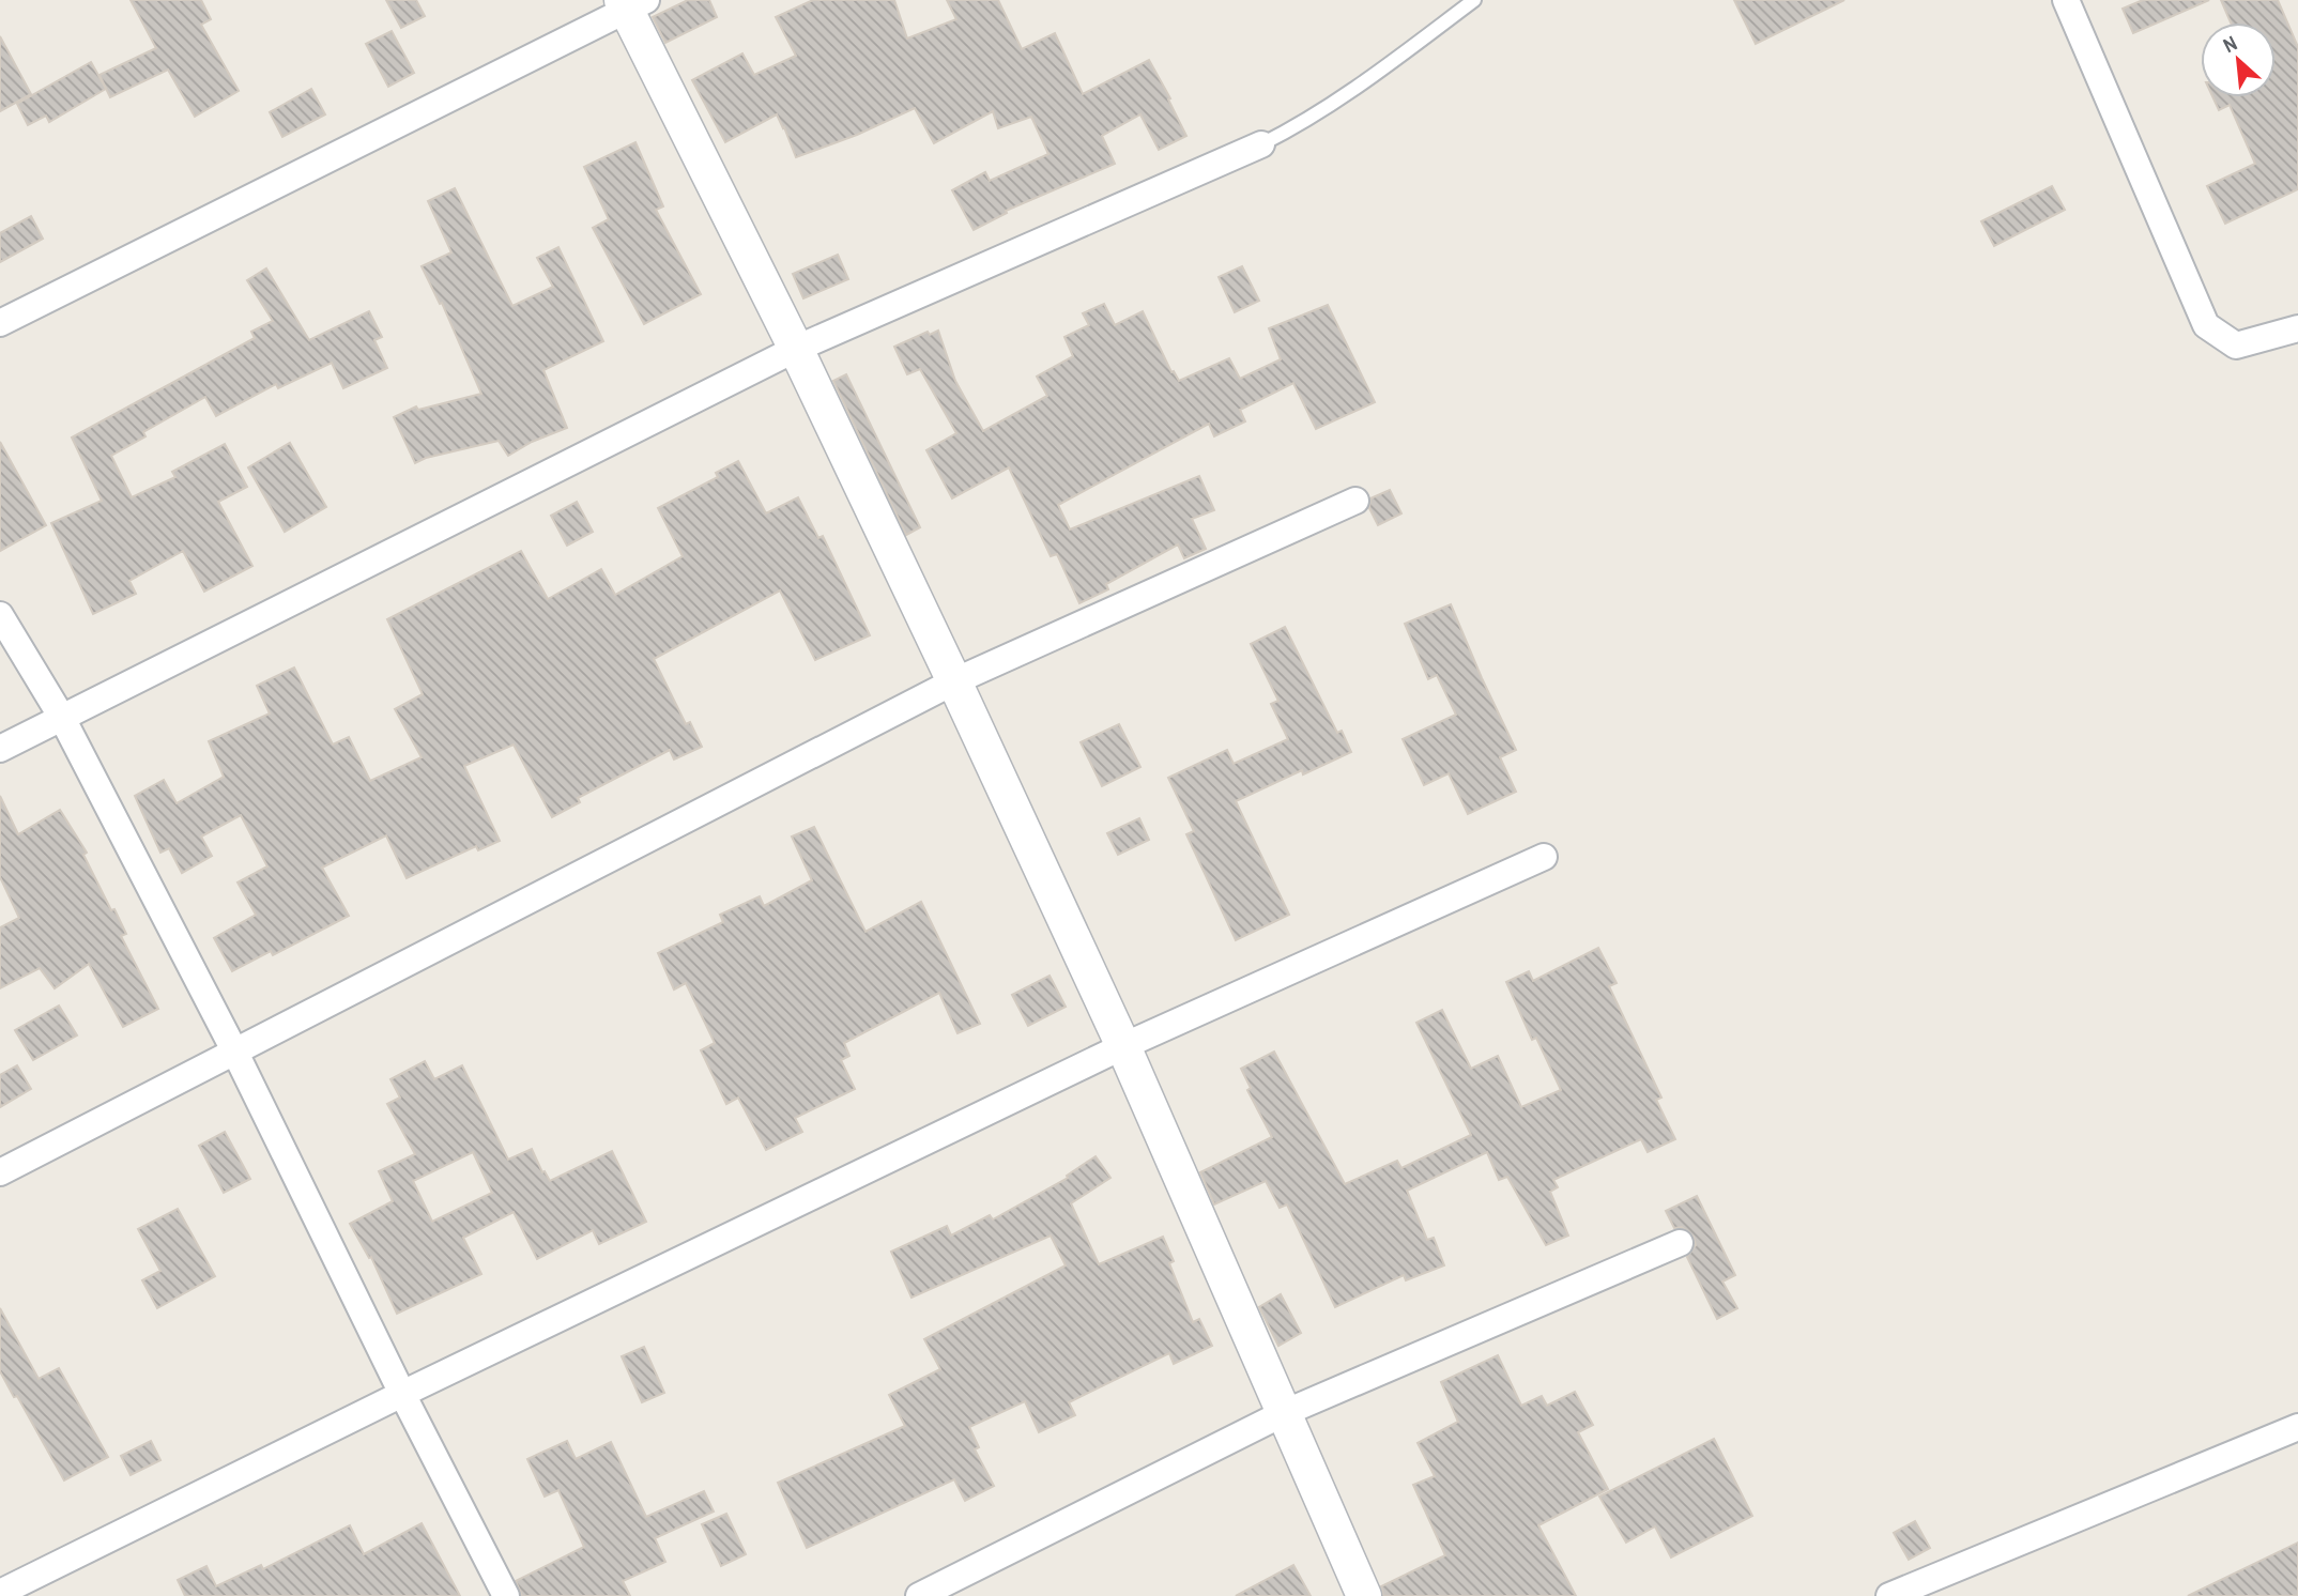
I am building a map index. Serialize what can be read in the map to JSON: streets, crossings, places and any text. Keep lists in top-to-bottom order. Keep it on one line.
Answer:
{"north":"top left"}
